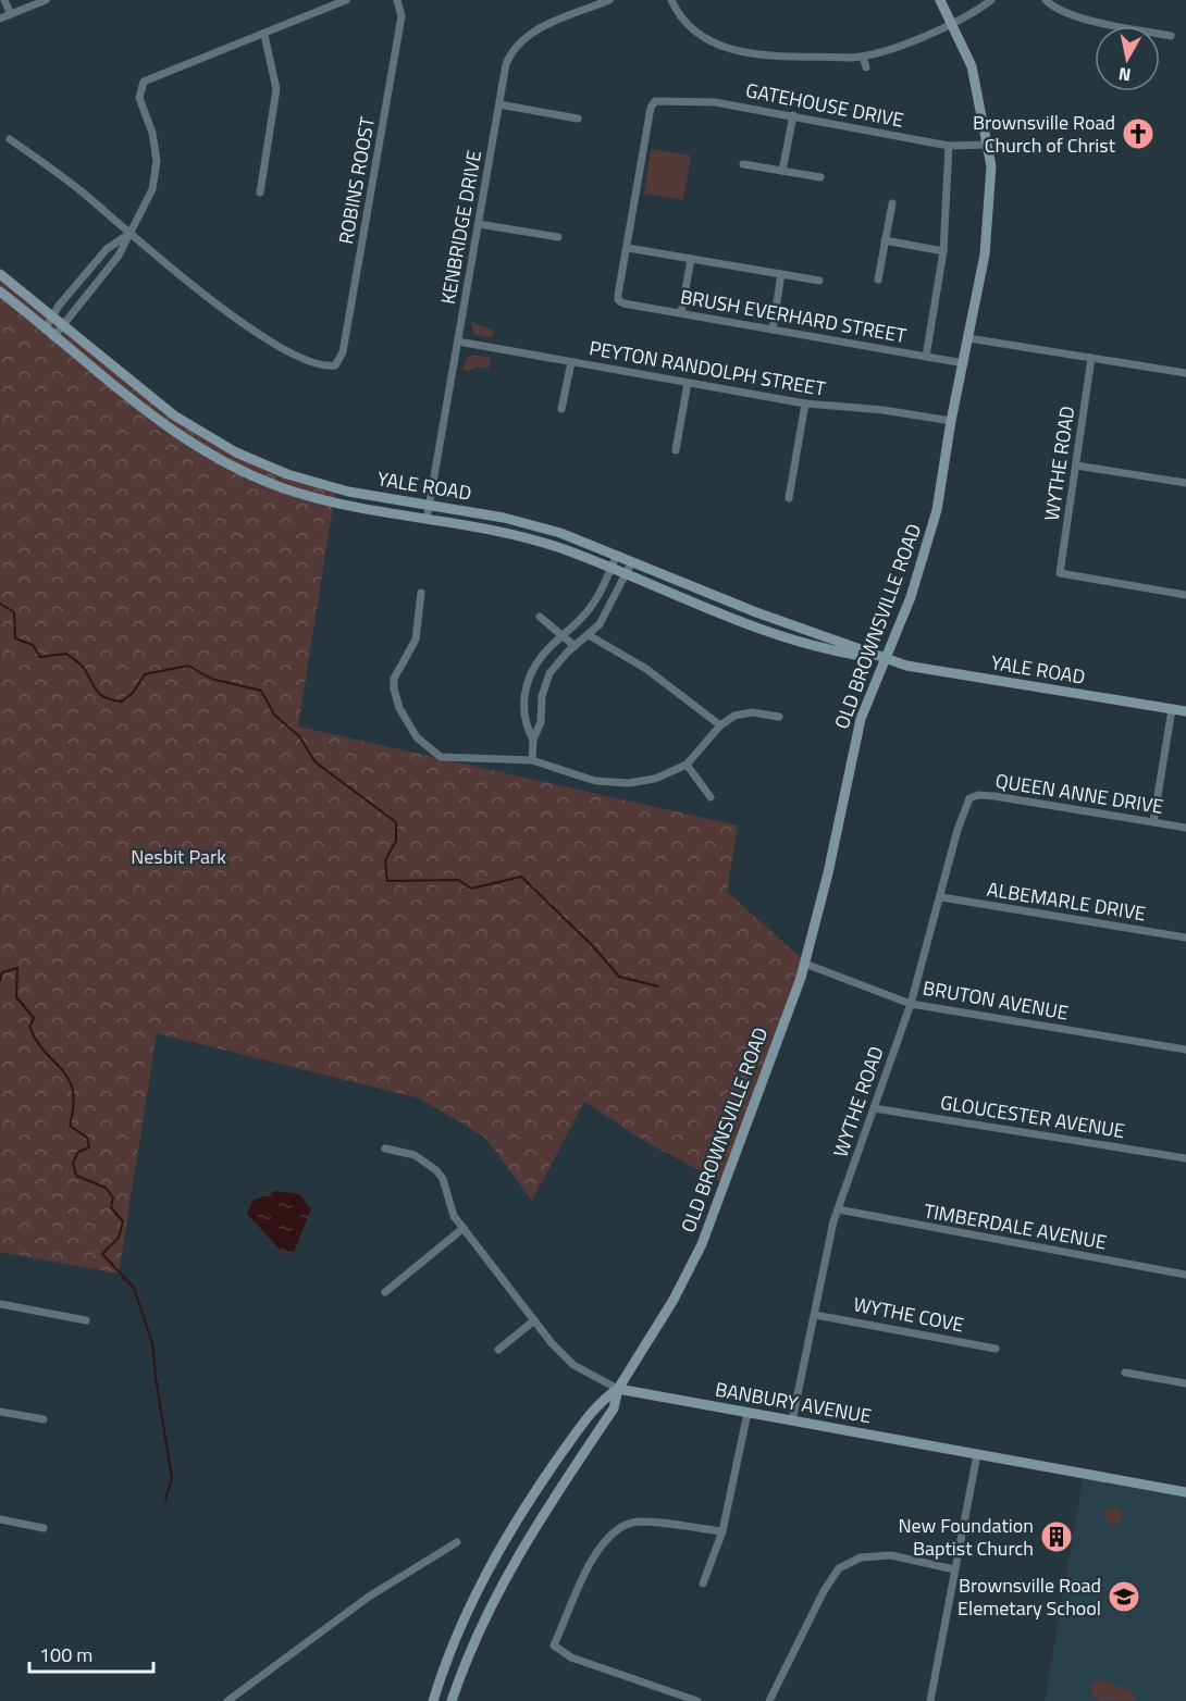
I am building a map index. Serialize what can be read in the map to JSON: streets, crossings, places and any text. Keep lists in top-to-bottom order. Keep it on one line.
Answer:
{"streets":{"main road":["YALE ROAD","OLD BROWNSVILLE ROAD","BANBURY AVENUE"],"street":["GATEHOUSE DRIVE","ROBINS ROOST","KENBRIDGE DRIVE","BRUSH EVERHARD STREET","PEYTON RANDOLPH STREET","WYTHE ROAD","QUEEN ANNE DRIVE","ALBEMARLE DRIVE","BRUTON AVENUE","GLOUCESTER AVENUE","TIMBERDALE AVENUE","WYTHE COVE"]},"crossings":[["GATEHOUSE DRIVE","BRUSH EVERHARD STREET"],["GATEHOUSE DRIVE","OLD BROWNSVILLE ROAD"],["KENBRIDGE DRIVE","PEYTON RANDOLPH STREET"],["KENBRIDGE DRIVE","YALE ROAD"],["BRUSH EVERHARD STREET","OLD BROWNSVILLE ROAD"],["PEYTON RANDOLPH STREET","OLD BROWNSVILLE ROAD"],["WYTHE ROAD","QUEEN ANNE DRIVE"],["WYTHE ROAD","ALBEMARLE DRIVE"],["WYTHE ROAD","BRUTON AVENUE"],["WYTHE ROAD","GLOUCESTER AVENUE"],["WYTHE ROAD","TIMBERDALE AVENUE"],["WYTHE ROAD","WYTHE COVE"],["WYTHE ROAD","BANBURY AVENUE"],["YALE ROAD","OLD BROWNSVILLE ROAD"],["OLD BROWNSVILLE ROAD","BRUTON AVENUE"],["OLD BROWNSVILLE ROAD","BANBURY AVENUE"]],"parks":["Nesbit Park"],"places":{"church":["Brownsville Road Church of Christ"],"building":["New Foundation Baptist Church"],"school or university":["Brownsville Road Elemetary School"]},"scale_bar":"100 m","north":"bottom"}
